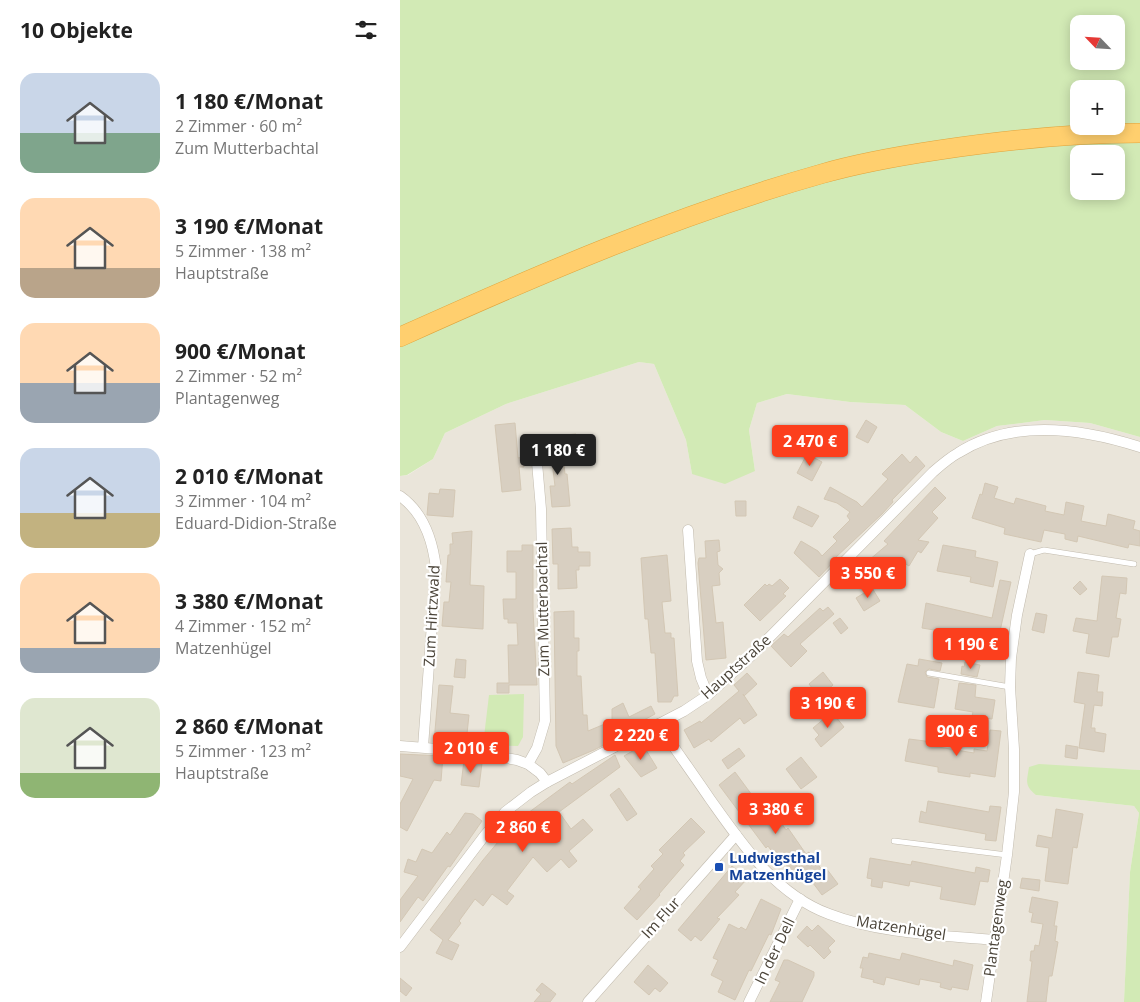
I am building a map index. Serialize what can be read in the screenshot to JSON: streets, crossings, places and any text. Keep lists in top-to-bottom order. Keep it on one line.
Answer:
{"streets":{"street":["Zum Mutterbachtal","Zum Hirtzwald","Hauptstraße","Im Flur","Matzenhügel","Plantagenweg","In der Dell"]},"crossings":[["Hauptstraße","Matzenhügel"],["Im Flur","Matzenhügel"],["Matzenhügel","Plantagenweg"],["Matzenhügel","In der Dell"]],"places":{"transit":["Ludwigsthal Matzenhügel"]},"north":"top left","page":{"heading":"10 Objekte","map_buttons":["+","−"],"list":[{"name":"1 180 €/Monat","note":"2 Zimmer · 60 m² · Zum Mutterbachtal"},{"name":"3 190 €/Monat","note":"5 Zimmer · 138 m² · Hauptstraße"},{"name":"900 €/Monat","note":"2 Zimmer · 52 m² · Plantagenweg"},{"name":"2 010 €/Monat","note":"3 Zimmer · 104 m² · Eduard-Didion-Straße"},{"name":"3 380 €/Monat","note":"4 Zimmer · 152 m² · Matzenhügel"},{"name":"2 860 €/Monat","note":"5 Zimmer · 123 m² · Hauptstraße"}],"price":["2 470 €","1 180 €","3 550 €","1 190 €","3 190 €","900 €","2 220 €","2 010 €","3 380 €","2 860 €"]}}
